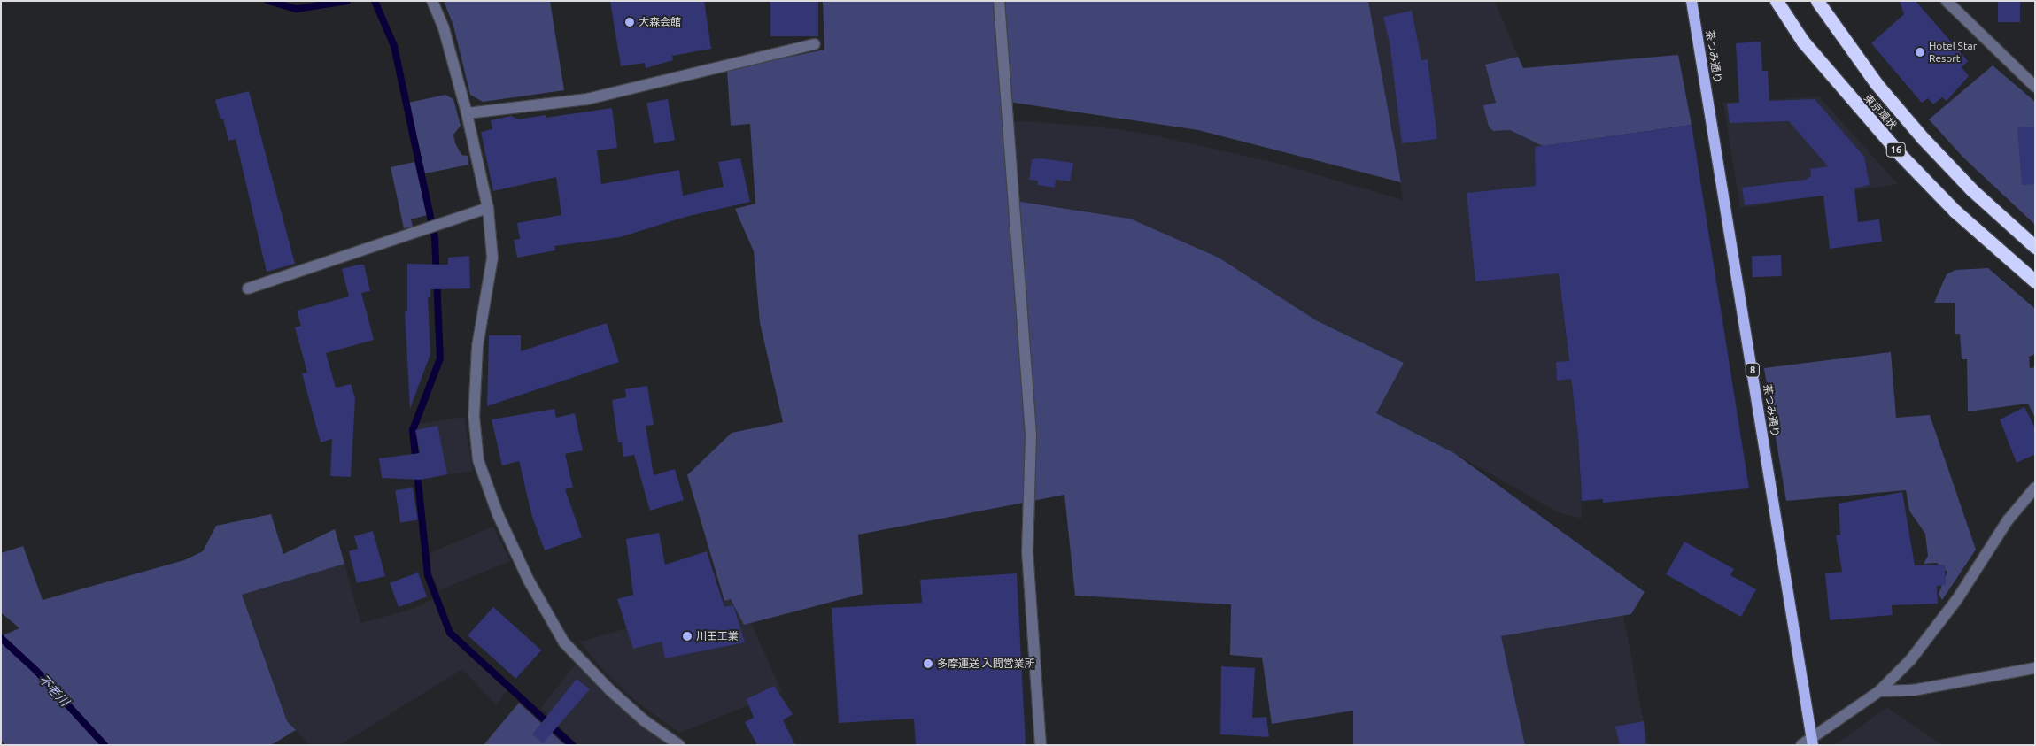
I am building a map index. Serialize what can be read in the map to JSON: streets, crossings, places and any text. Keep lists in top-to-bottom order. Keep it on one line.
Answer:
{"streets":{"highway":["東京環状","16"],"main road":["茶つみ通り","8"]},"water":["不老川"],"places":["大森会館","Hotel Star Resort","川田工業","多摩運送 入間営業所"]}
